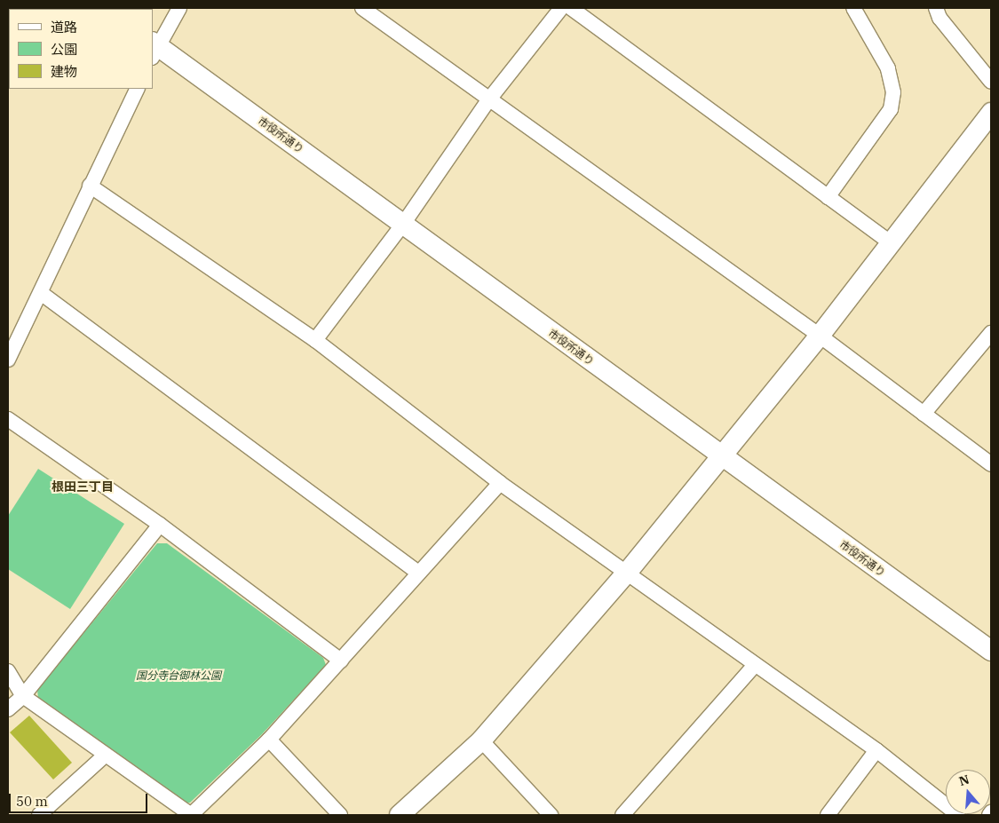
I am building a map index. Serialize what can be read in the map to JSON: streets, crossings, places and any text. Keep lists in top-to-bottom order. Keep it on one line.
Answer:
{"streets":{"street":["市役所通り"]},"districts":["根田三丁目"],"parks":["国分寺台御林公園"],"legend":["道路","公園","建物"],"scale_bar":"50 m","north":"top"}
